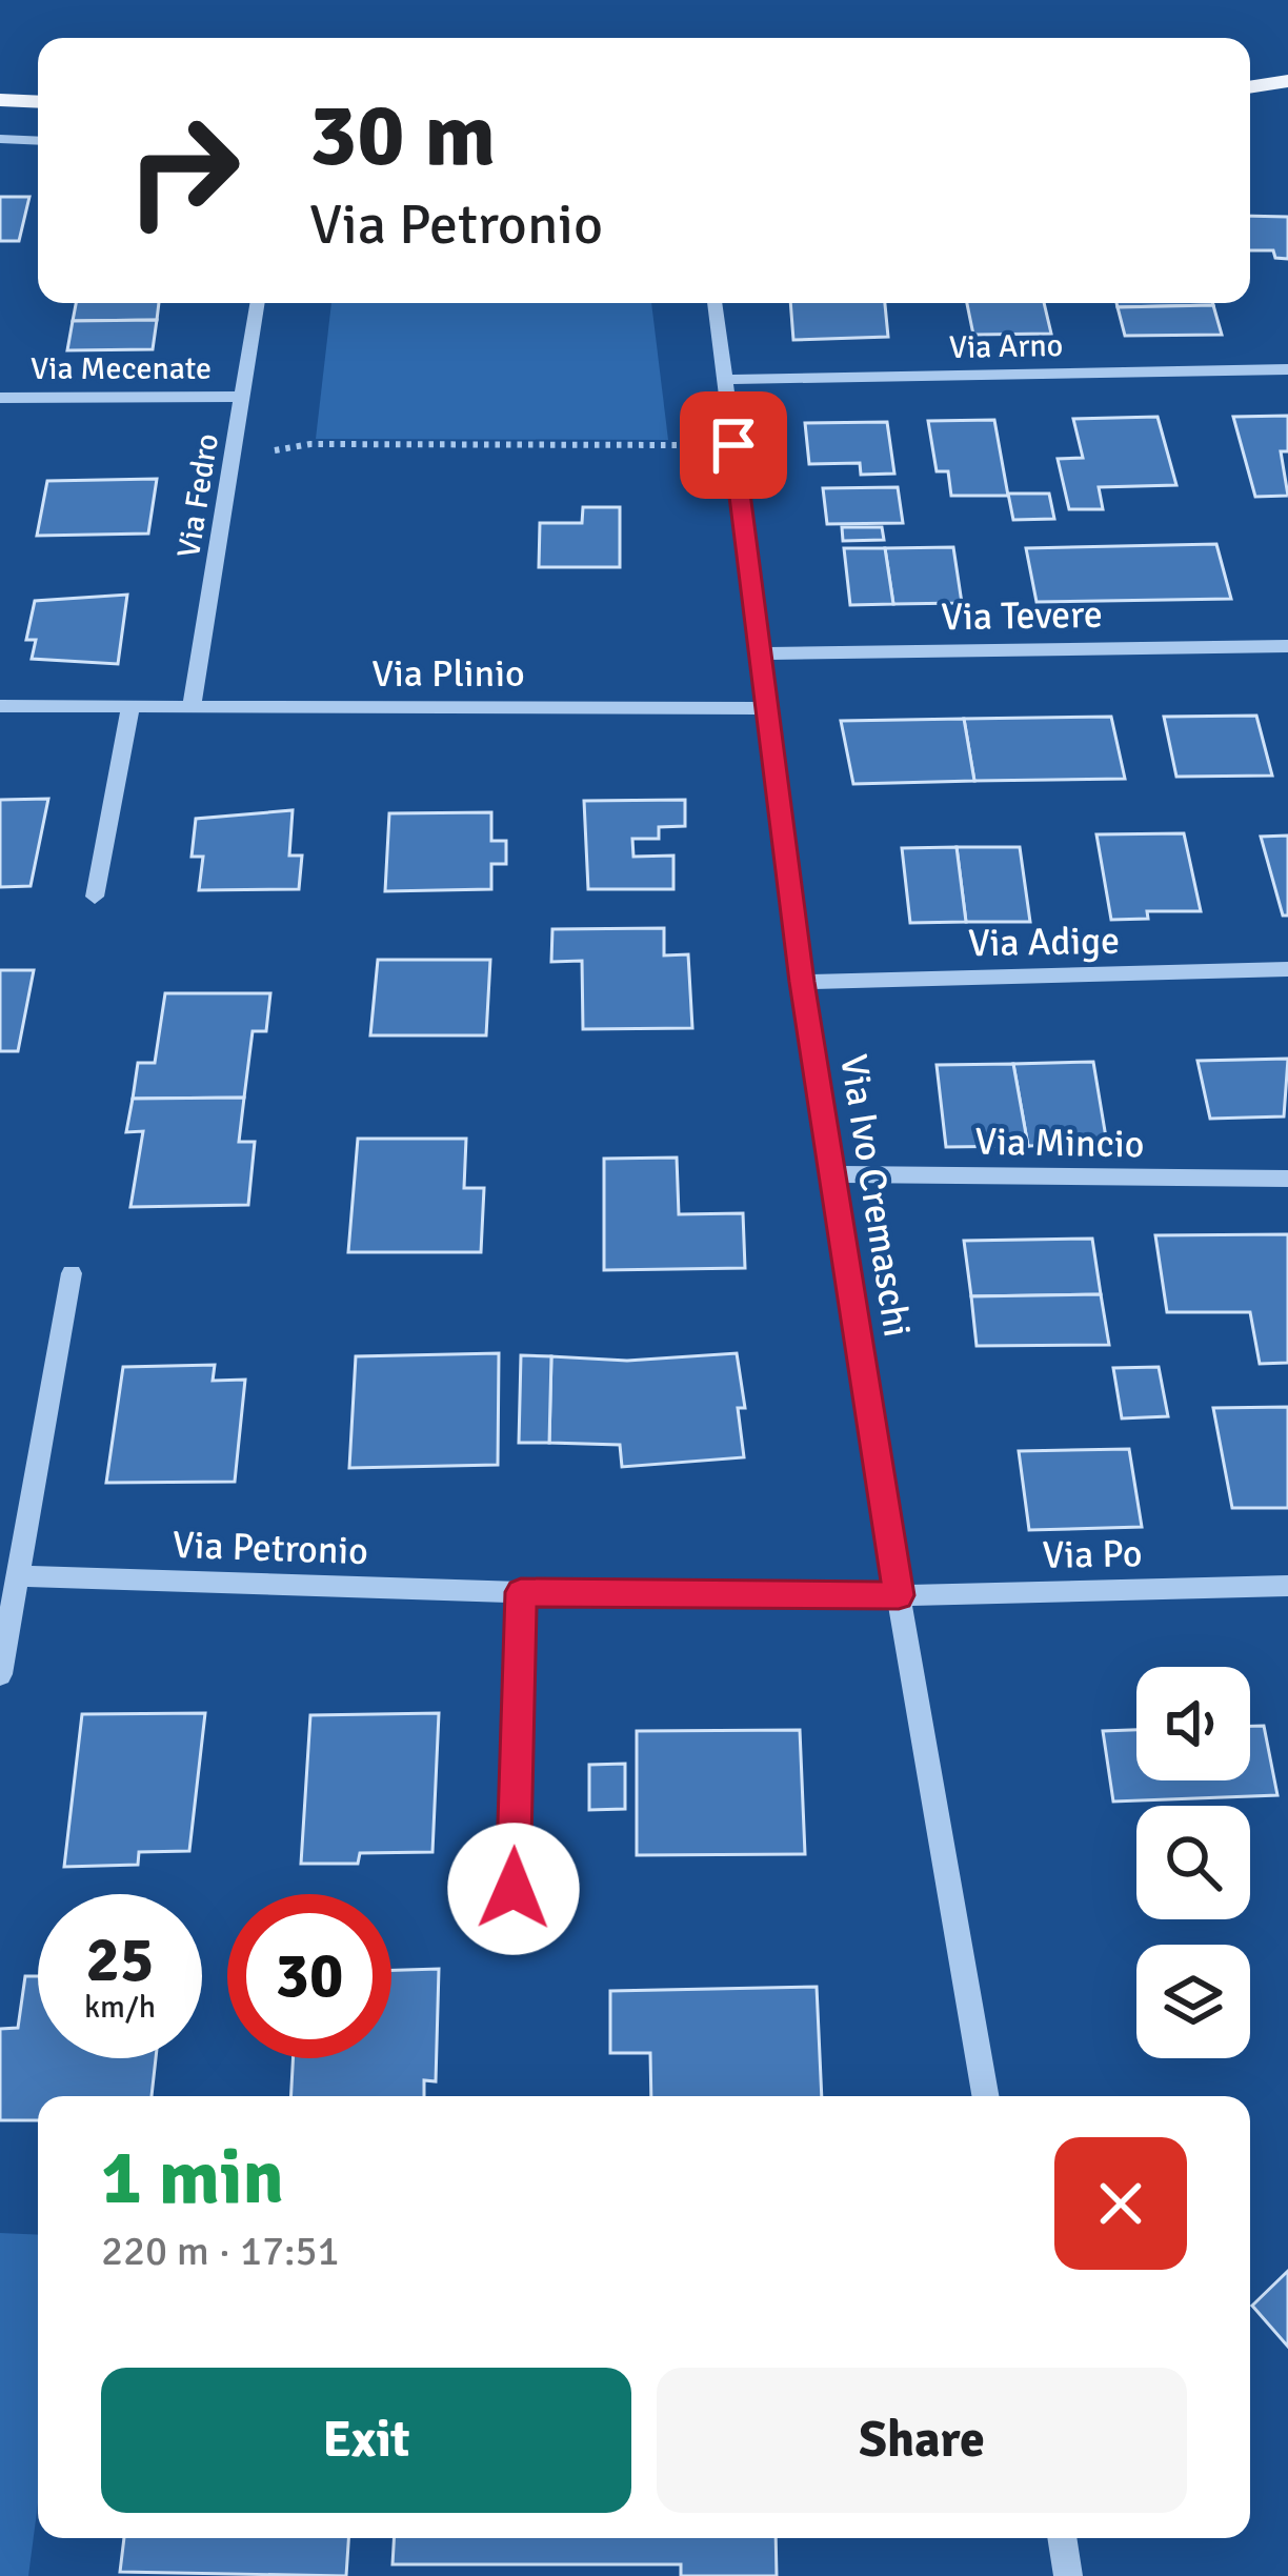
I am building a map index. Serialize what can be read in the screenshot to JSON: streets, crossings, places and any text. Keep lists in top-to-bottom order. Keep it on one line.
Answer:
{"streets":{"street":["Via Arno","Via Mecenate","Via Fedro","Via Tevere","Via Plinio","Via Adige","Via Mincio","Via Ivo Cremaschi","Via Petronio","Via Po"]},"crossings":[["Via Arno","Via Ivo Cremaschi"],["Via Mecenate","Via Fedro"],["Via Fedro","Via Plinio"],["Via Tevere","Via Ivo Cremaschi"],["Via Plinio","Via Ivo Cremaschi"],["Via Adige","Via Ivo Cremaschi"],["Via Mincio","Via Ivo Cremaschi"],["Via Ivo Cremaschi","Via Petronio"],["Via Ivo Cremaschi","Via Po"],["Via Petronio","Via Po"]],"page":{"turn":["30 m","Via Petronio"],"speed":"25 km/h","limit":"30","heading":["1 min","220 m · 17:51"],"buttons":["Exit","Share"]}}
